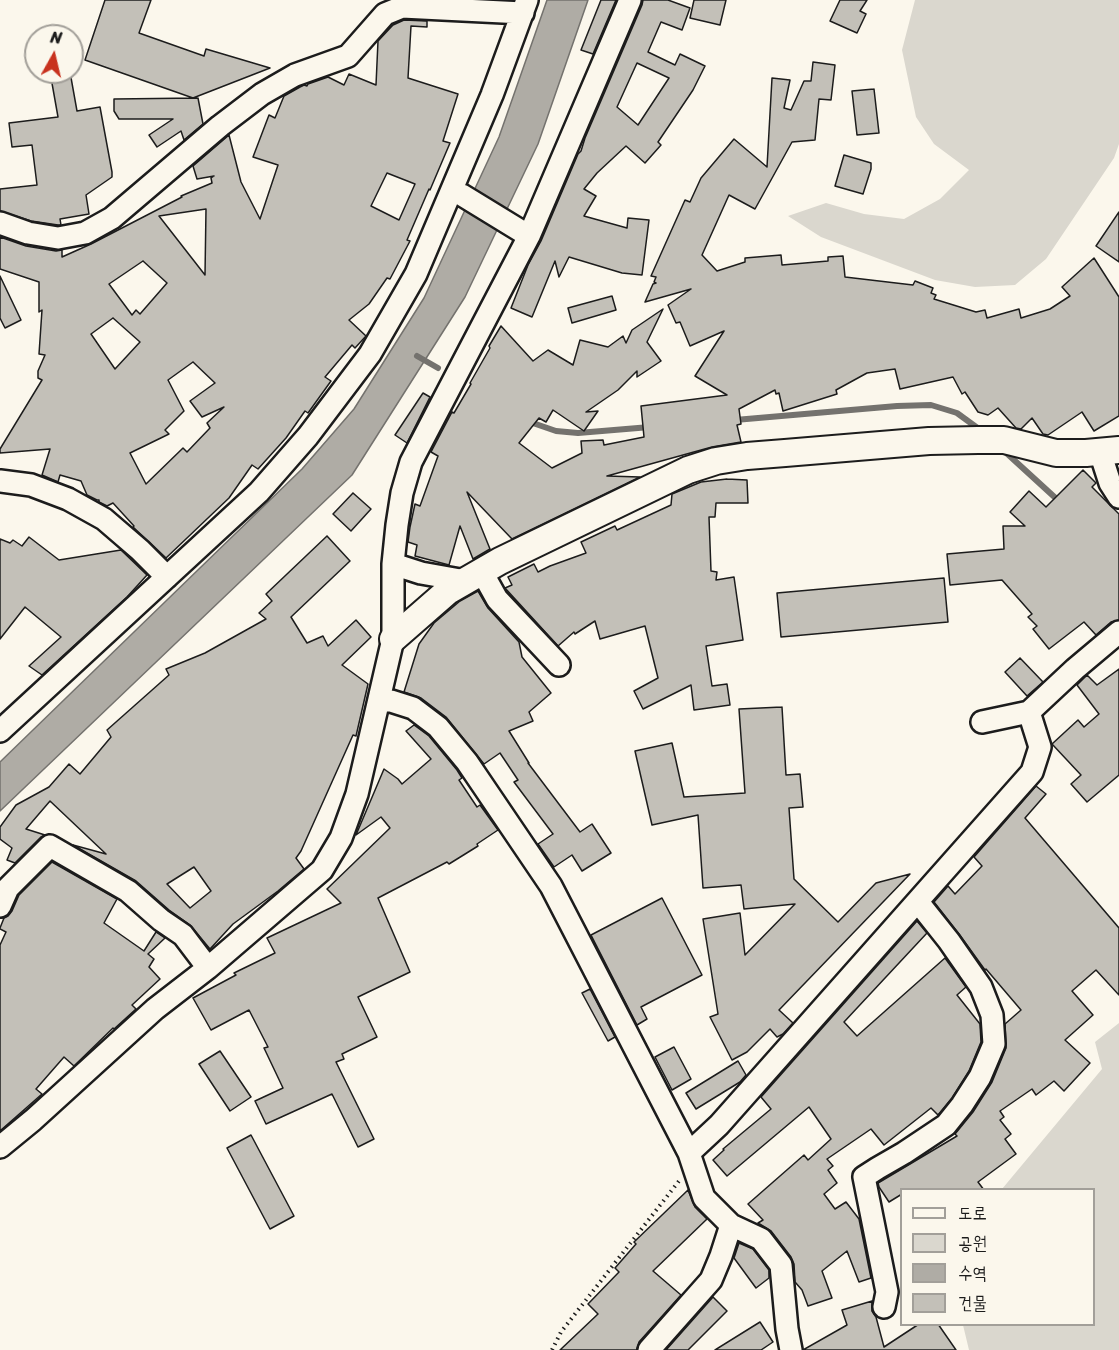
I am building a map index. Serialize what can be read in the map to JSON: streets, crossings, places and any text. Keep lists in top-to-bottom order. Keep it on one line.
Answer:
{"legend":["도로","공원","수역","건물"],"north":"top"}
